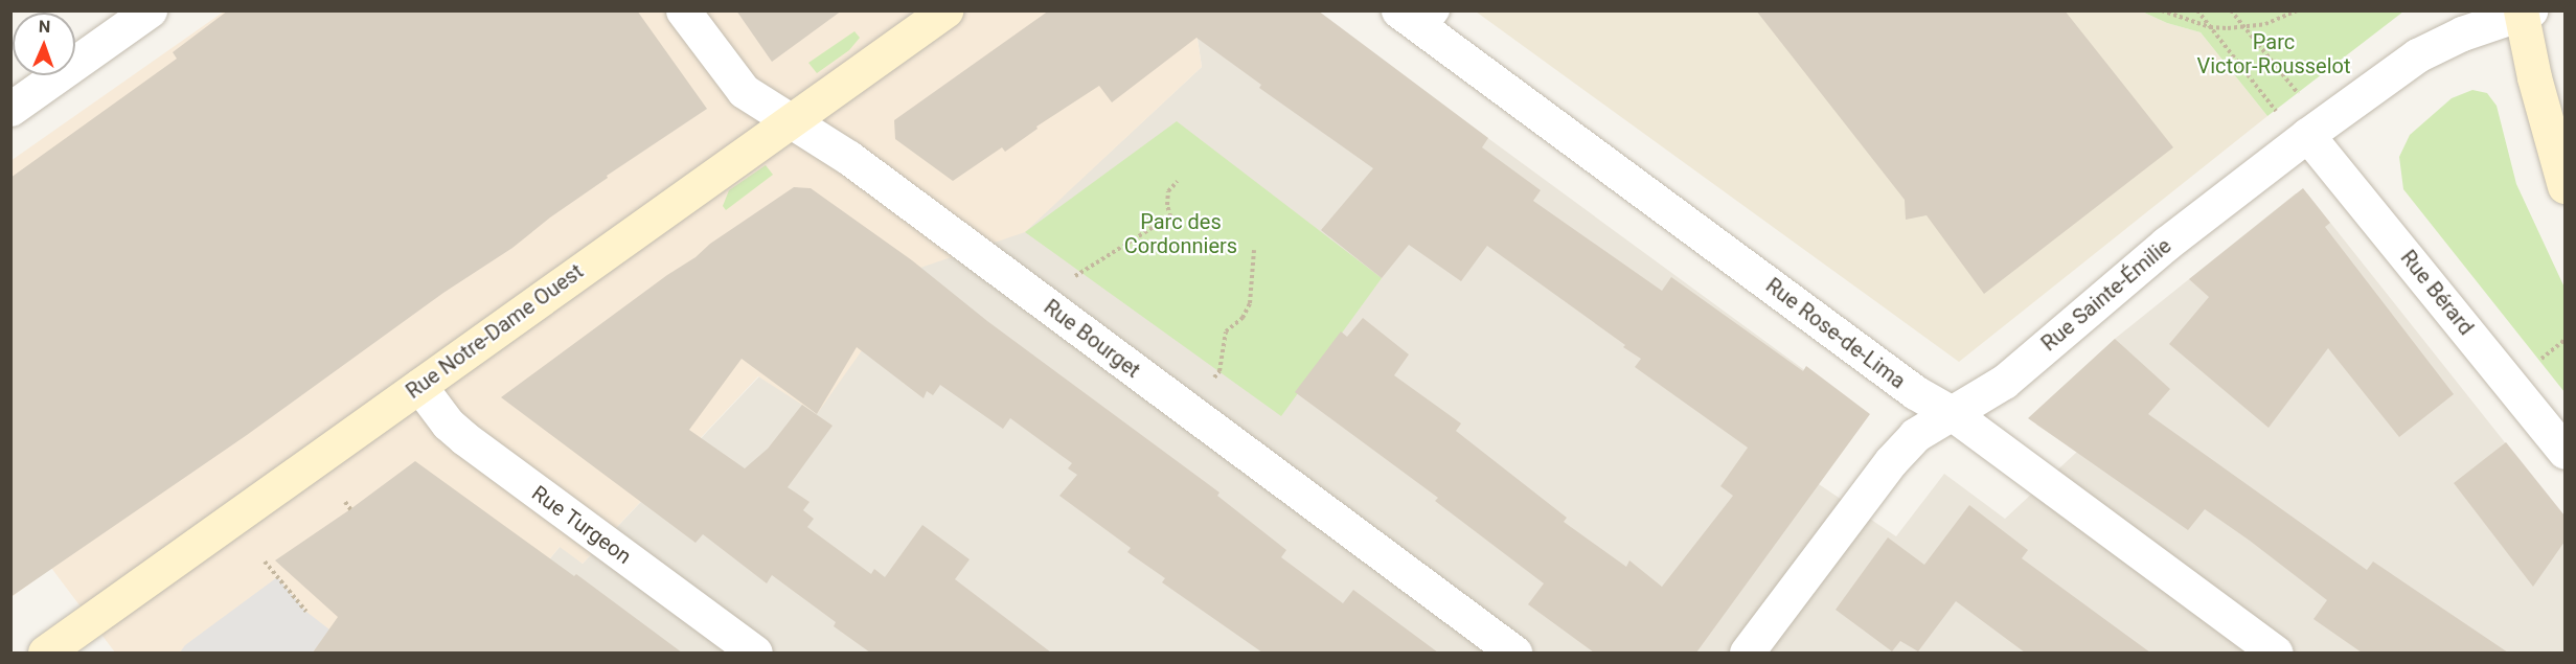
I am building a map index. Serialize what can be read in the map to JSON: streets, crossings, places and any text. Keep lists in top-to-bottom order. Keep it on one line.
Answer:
{"streets":{"main road":["Rue Notre-Dame Ouest"],"street":["Rue Bérard","Rue Sainte-Émilie","Rue Rose-de-Lima","Rue Bourget","Rue Turgeon"]},"crossings":[["Rue Bérard","Rue Sainte-Émilie"],["Rue Sainte-Émilie","Rue Rose-de-Lima"],["Rue Notre-Dame Ouest","Rue Bourget"],["Rue Notre-Dame Ouest","Rue Turgeon"]],"parks":["Parc Victor-Rousselot","Parc des Cordonniers"],"north":"top"}
